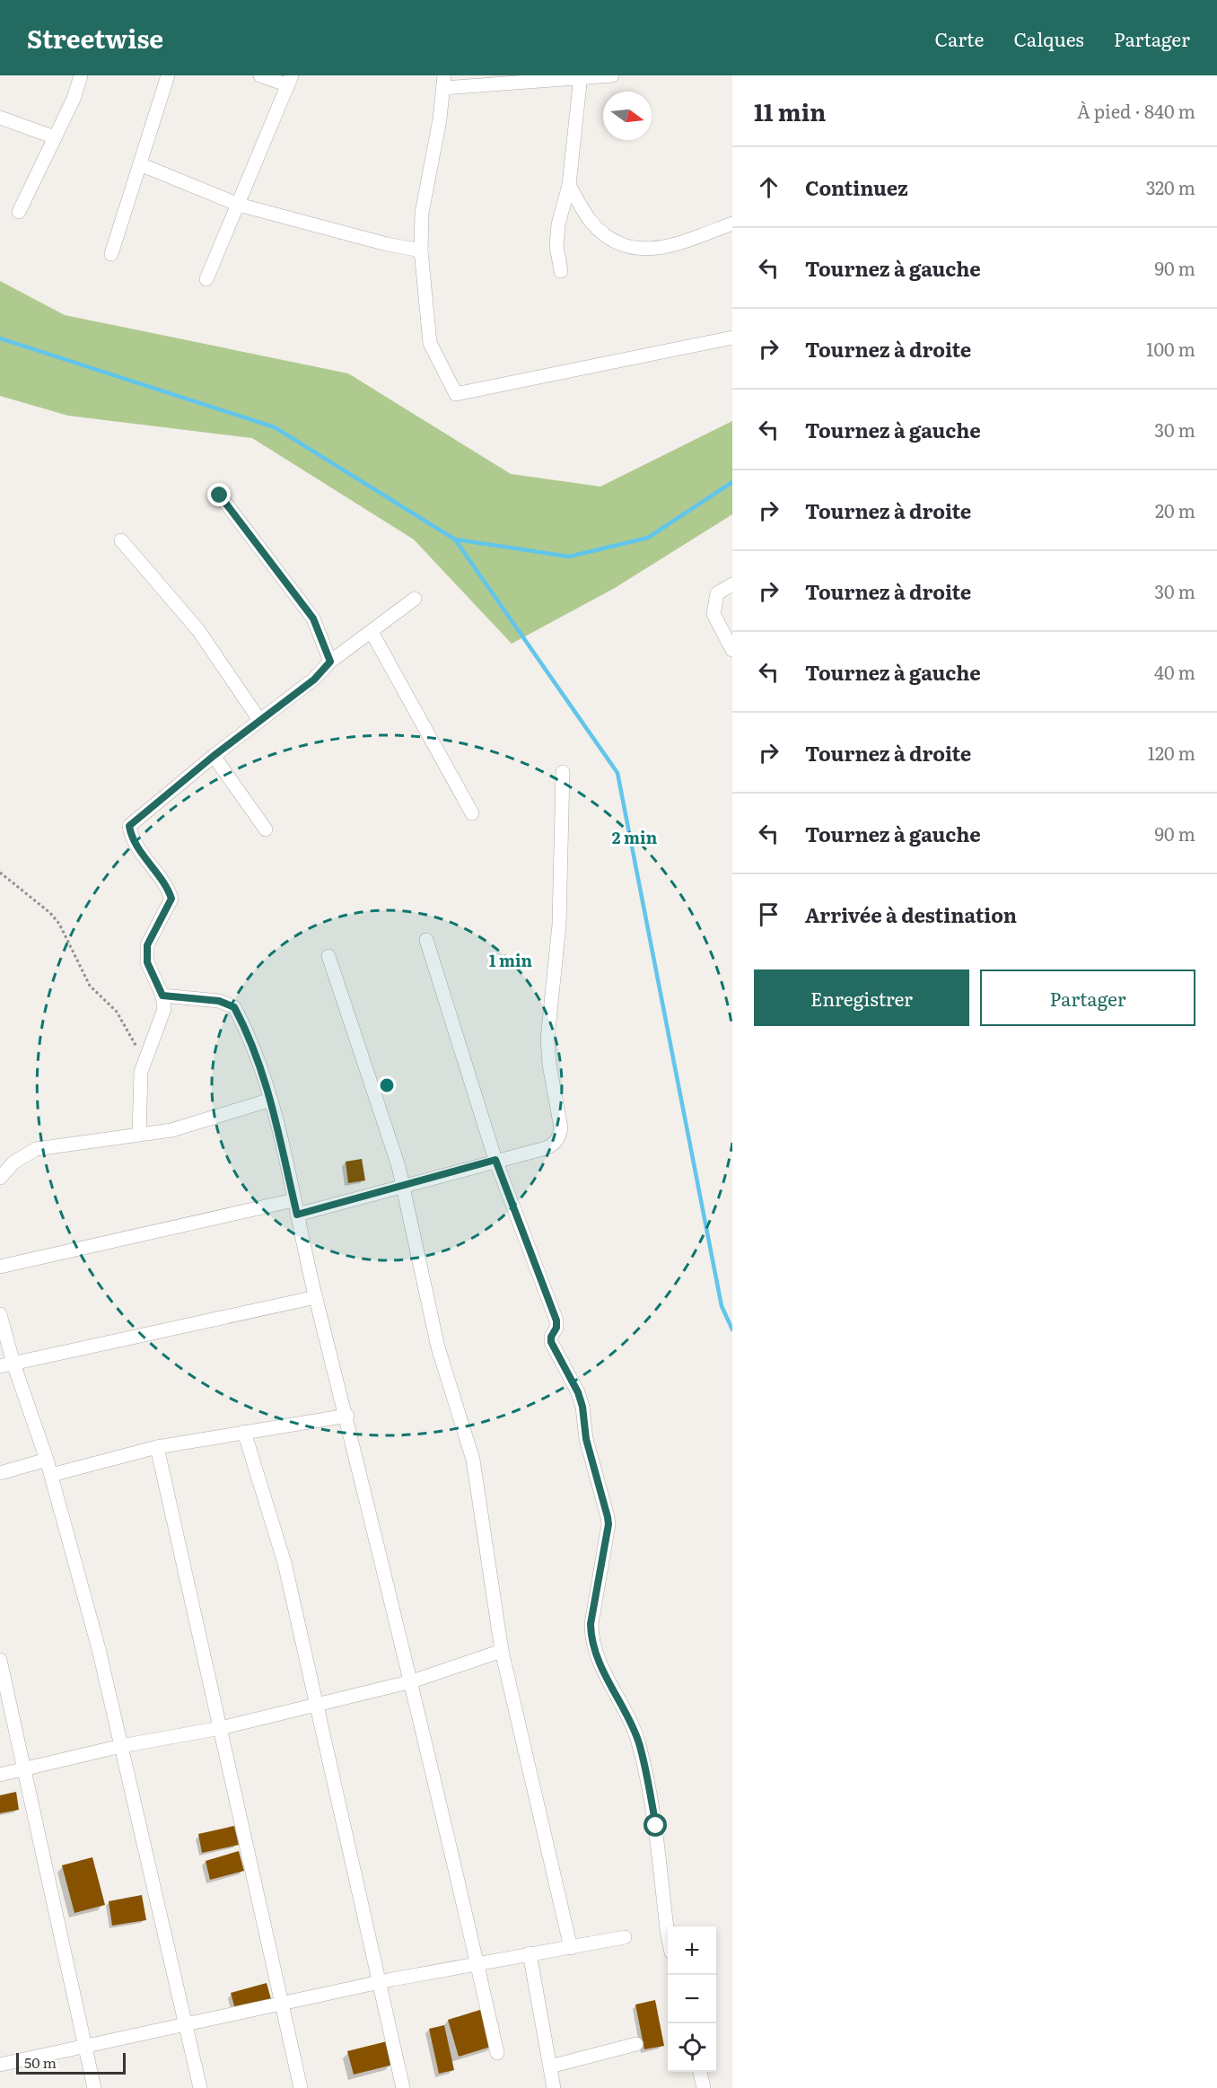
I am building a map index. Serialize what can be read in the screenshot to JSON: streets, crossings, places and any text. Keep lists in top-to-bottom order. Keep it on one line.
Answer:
{"scale_bar":"50 m","north":"right","page":{"header":"Streetwise","nav":["Carte","Calques","Partager"],"heading":["11 min","À pied · 840 m"],"list":[["Continuez","320 m"],["Tournez à gauche","90 m"],["Tournez à droite","100 m"],["Tournez à gauche","30 m"],["Tournez à droite","20 m"],["Tournez à droite","30 m"],["Tournez à gauche","40 m"],["Tournez à droite","120 m"],["Tournez à gauche","90 m"],"Arrivée à destination"],"buttons":["Enregistrer","Partager"],"map_buttons":["+","−"],"scale":"50 m"},"rings":["2 min","1 min"]}
